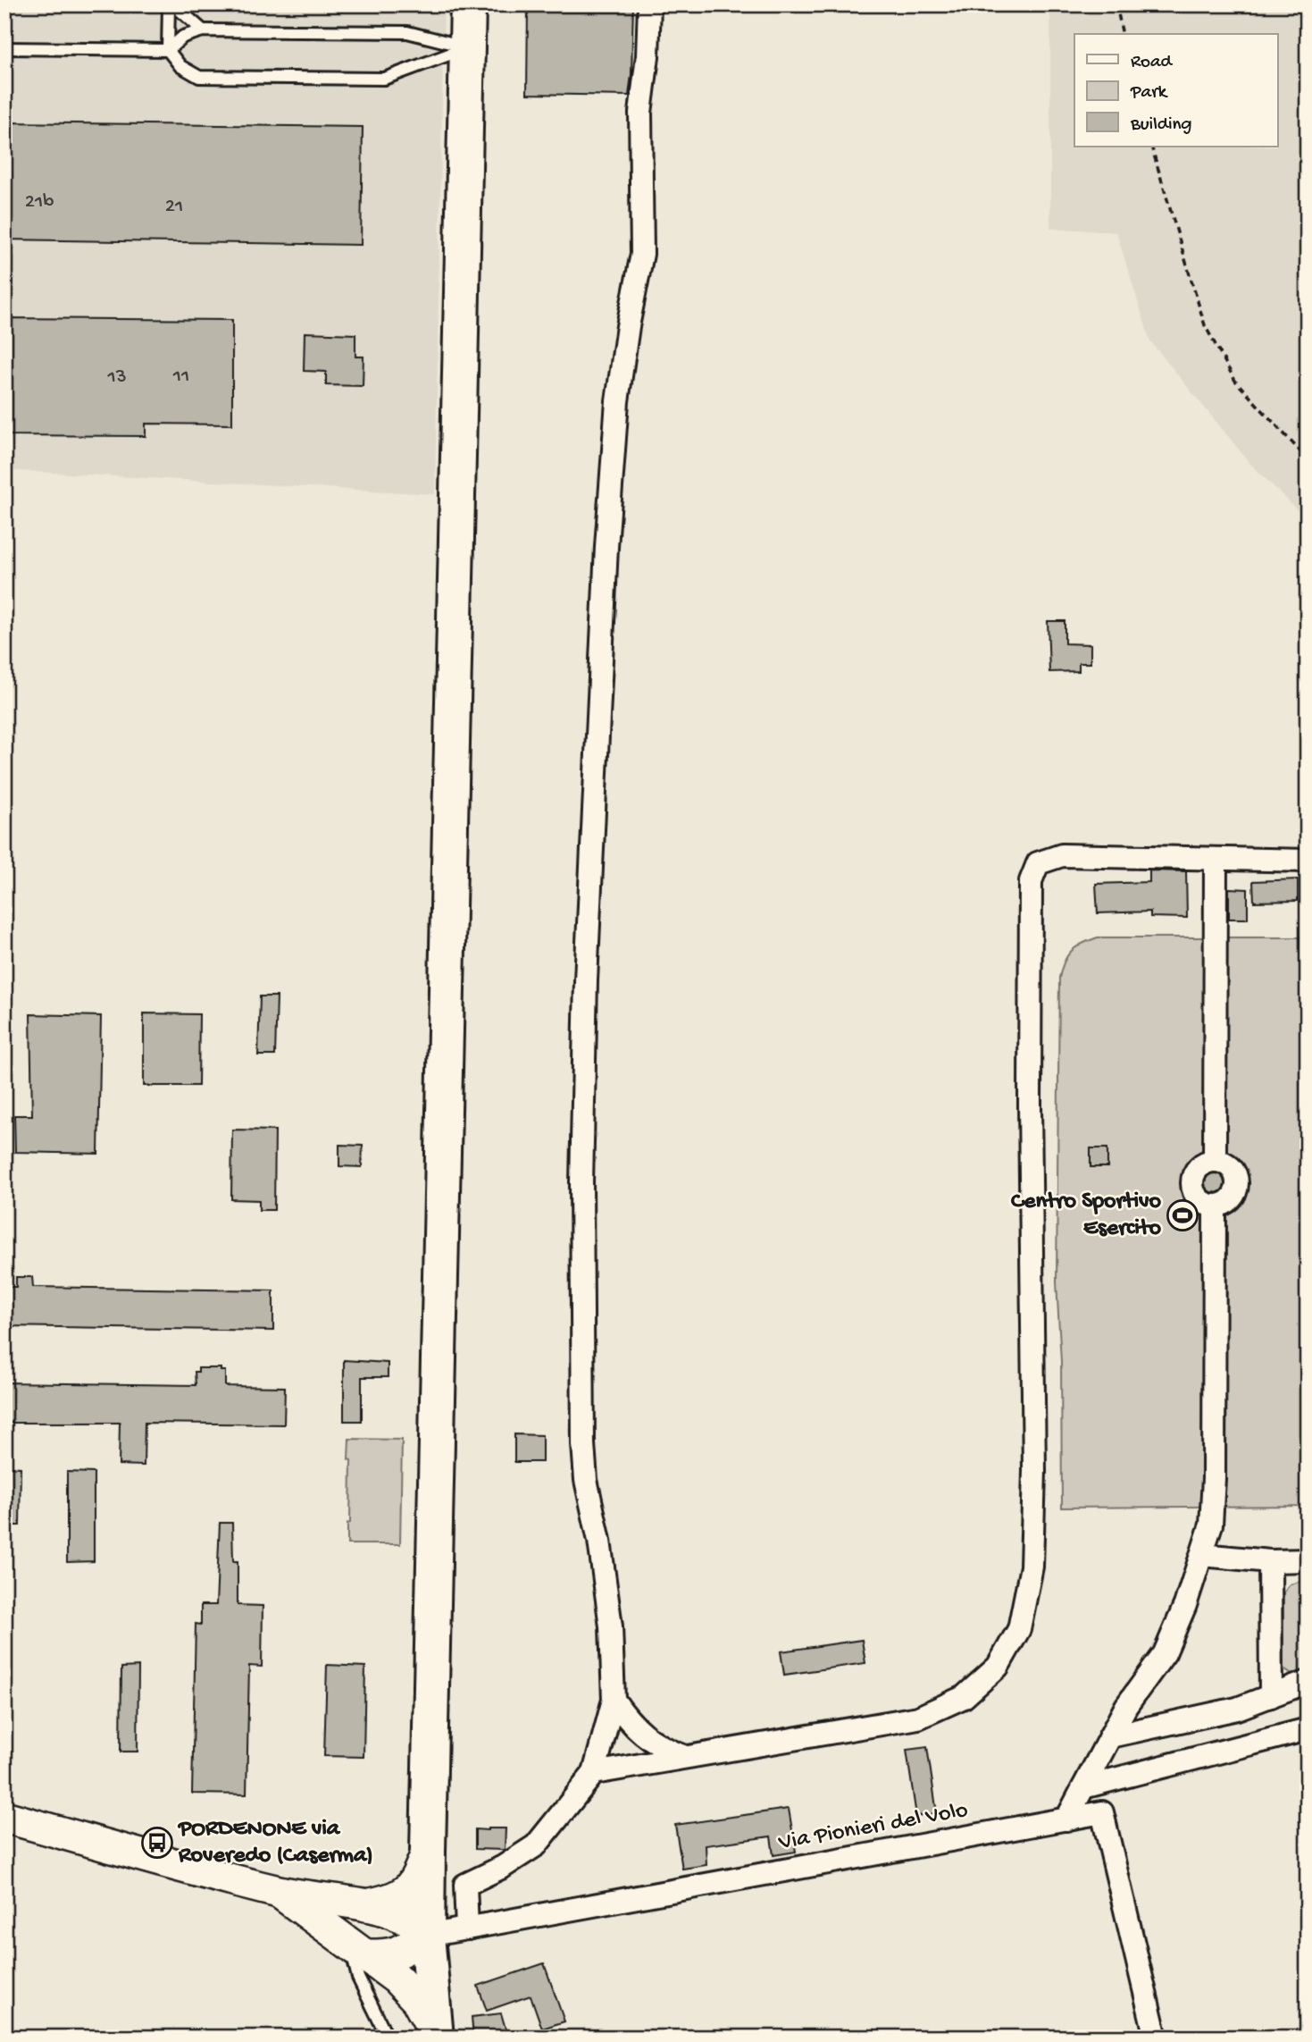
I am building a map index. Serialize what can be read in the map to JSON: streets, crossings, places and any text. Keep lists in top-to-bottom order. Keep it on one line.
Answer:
{"streets":{"street":["Via Pionieri del Volo"]},"places":{"sports":["Centro Sportivo Esercito"],"bus stop":["PORDENONE via Roveredo (Caserma)"]},"house_numbers":["21b","21","11","13"],"legend":["Road","Park","Building"]}
